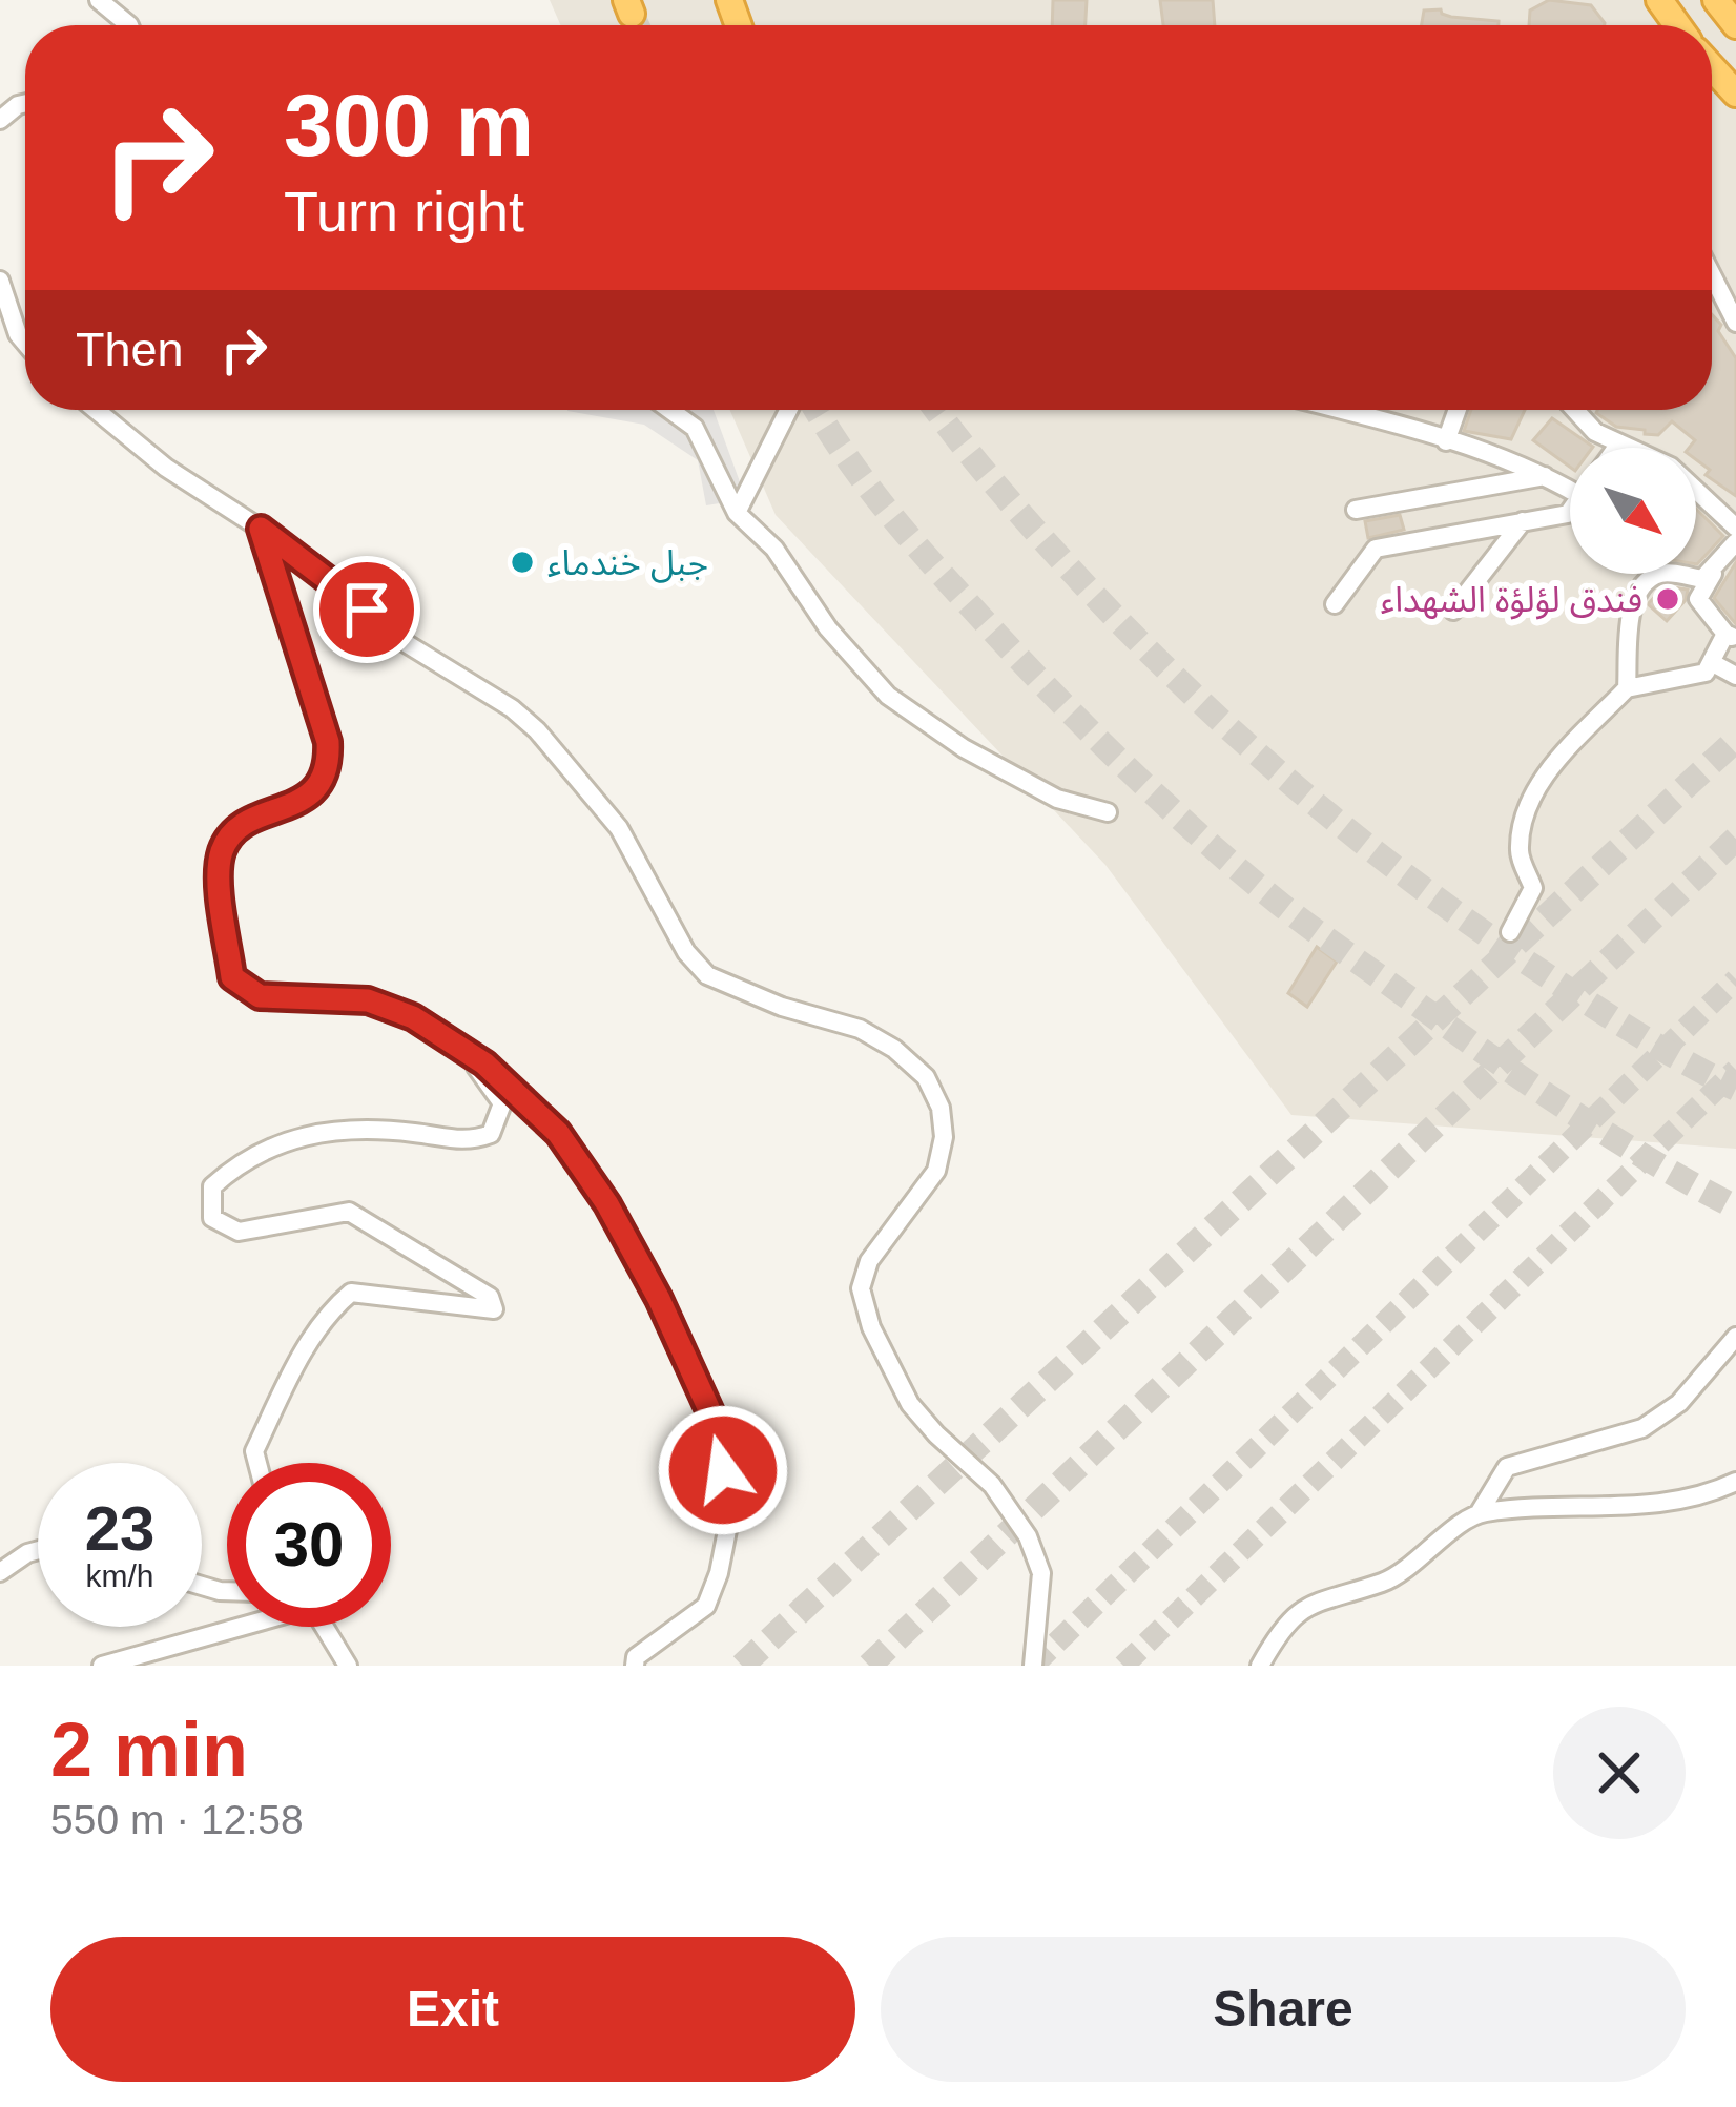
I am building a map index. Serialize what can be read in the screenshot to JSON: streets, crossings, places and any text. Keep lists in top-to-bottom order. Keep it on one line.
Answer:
{"places":["جبل خندماء","فندق لؤلؤة الشهداء"],"north":"bottom right","page":{"turn":["300 m","Turn right"],"then":"Then","speed":"23 km/h","limit":"30","heading":["2 min","550 m · 12:58"],"buttons":["Exit","Share"]}}
